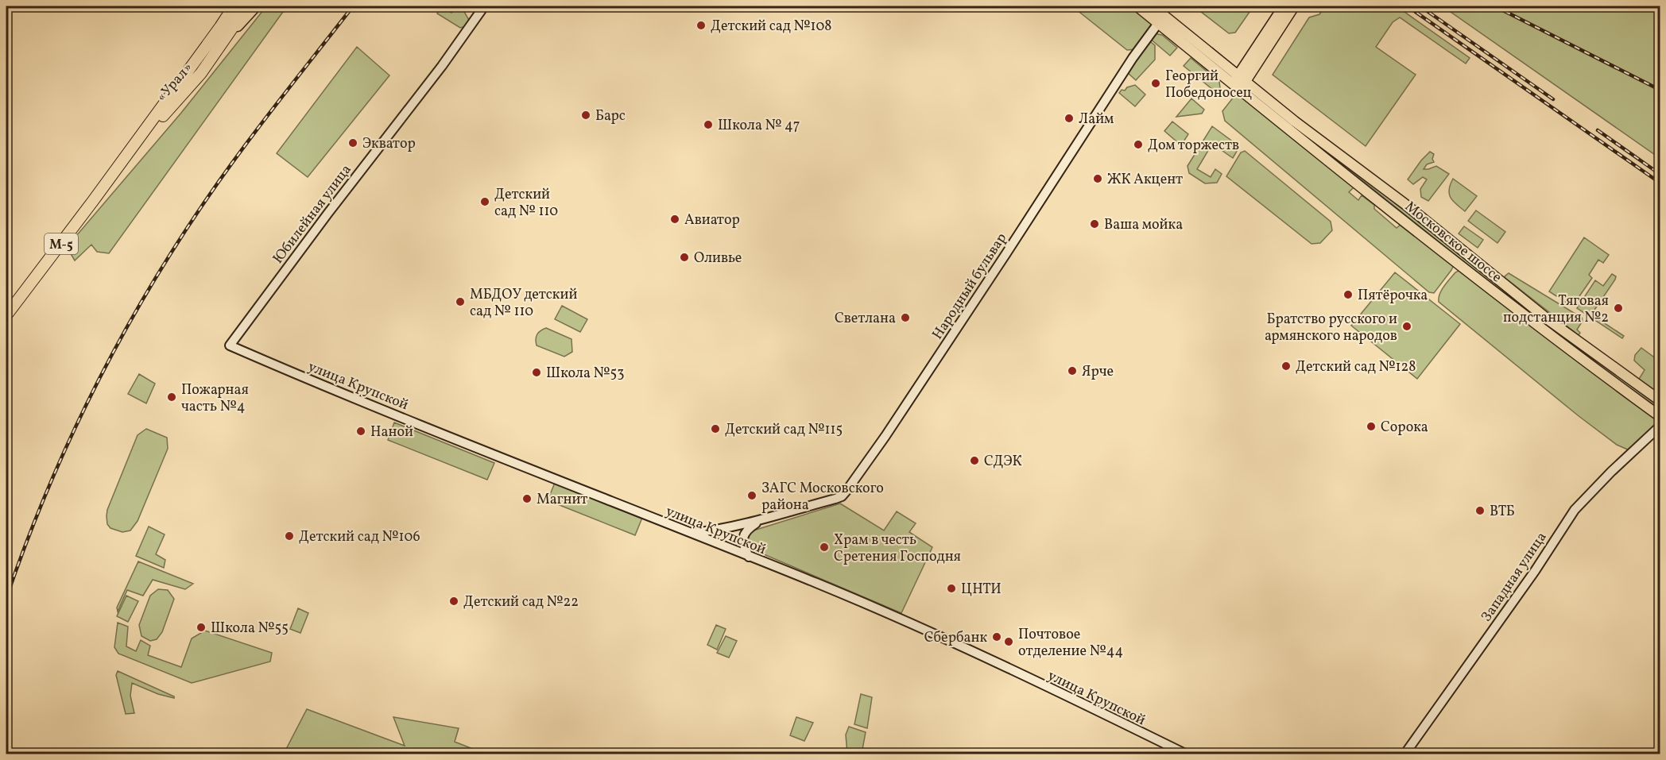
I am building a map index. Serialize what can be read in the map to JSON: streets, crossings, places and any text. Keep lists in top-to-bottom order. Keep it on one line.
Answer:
{"streets":{"highway":["«Урал»","М-5"],"main road":["Московское шоссе"],"street":["Юбилейная улица","Народный бульвар","улица Крупской","Западная улица"]},"crossings":[["Юбилейная улица","улица Крупской"],["Московское шоссе","Народный бульвар"],["Народный бульвар","улица Крупской"]],"places":["Детский сад №108","Георгий Победоносец","Барс","Лайм","Школа № 47","Экватор","Дом торжеств","ЖК Акцент","Детский сад № 110","Авиатор","Ваша мойка","Оливье","Пятёрочка","МБДОУ детский сад № 110","Тяговая подстанция №2","Светлана","Братство русского и армянского народов","Детский сад №128","Ярче","Школа №53","Пожарная часть №4","Сорока","Детский сад №115","Наной","СДЭК","ЗАГС Московского района","Магнит","ВТБ","Детский сад №106","Храм в честь Сретения Господня","ЦНТИ","Детский сад №22","Школа №55","Сбербанк","Почтовое отделение №44"]}
